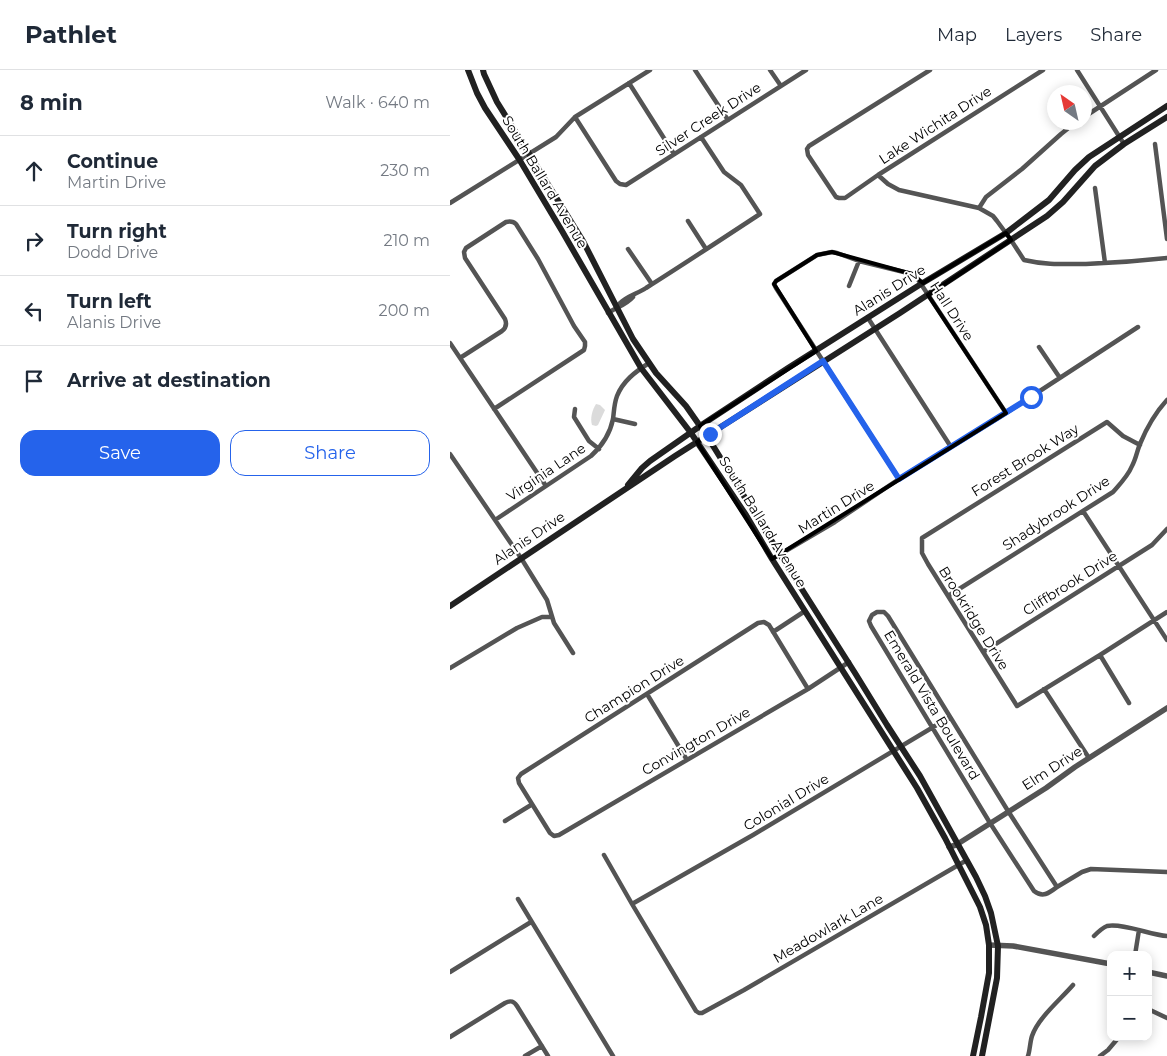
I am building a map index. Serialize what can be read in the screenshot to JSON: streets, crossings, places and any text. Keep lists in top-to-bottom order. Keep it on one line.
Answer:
{"streets":{"main road":["South Ballard Avenue","Alanis Drive"],"street":["Silver Creek Drive","Lake Wichita Drive","Hall Drive","Forest Brook Way","Virginia Lane","Martin Drive","Shadybrook Drive","Cliffbrook Drive","Brookridge Drive","Champion Drive","Emerald Vista Boulevard","Convington Drive","Elm Drive","Colonial Drive","Meadowlark Lane"]},"crossings":[["South Ballard Avenue","Alanis Drive"],["South Ballard Avenue","Virginia Lane"],["South Ballard Avenue","Martin Drive"],["South Ballard Avenue","Convington Drive"],["South Ballard Avenue","Elm Drive"],["South Ballard Avenue","Colonial Drive"],["South Ballard Avenue","Meadowlark Lane"],["Alanis Drive","Hall Drive"],["Hall Drive","Martin Drive"],["Forest Brook Way","Shadybrook Drive"],["Forest Brook Way","Brookridge Drive"],["Shadybrook Drive","Brookridge Drive"],["Cliffbrook Drive","Brookridge Drive"],["Champion Drive","Convington Drive"],["Emerald Vista Boulevard","Elm Drive"],["Emerald Vista Boulevard","Colonial Drive"],["Colonial Drive","Meadowlark Lane"]],"north":"top left","page":{"header":"Pathlet","nav":["Map","Layers","Share"],"heading":["8 min","Walk · 640 m"],"list":[["Continue","Martin Drive","230 m"],["Turn right","Dodd Drive","210 m"],["Turn left","Alanis Drive","200 m"],"Arrive at destination"],"buttons":["Save","Share"],"map_buttons":["+","−"]}}
